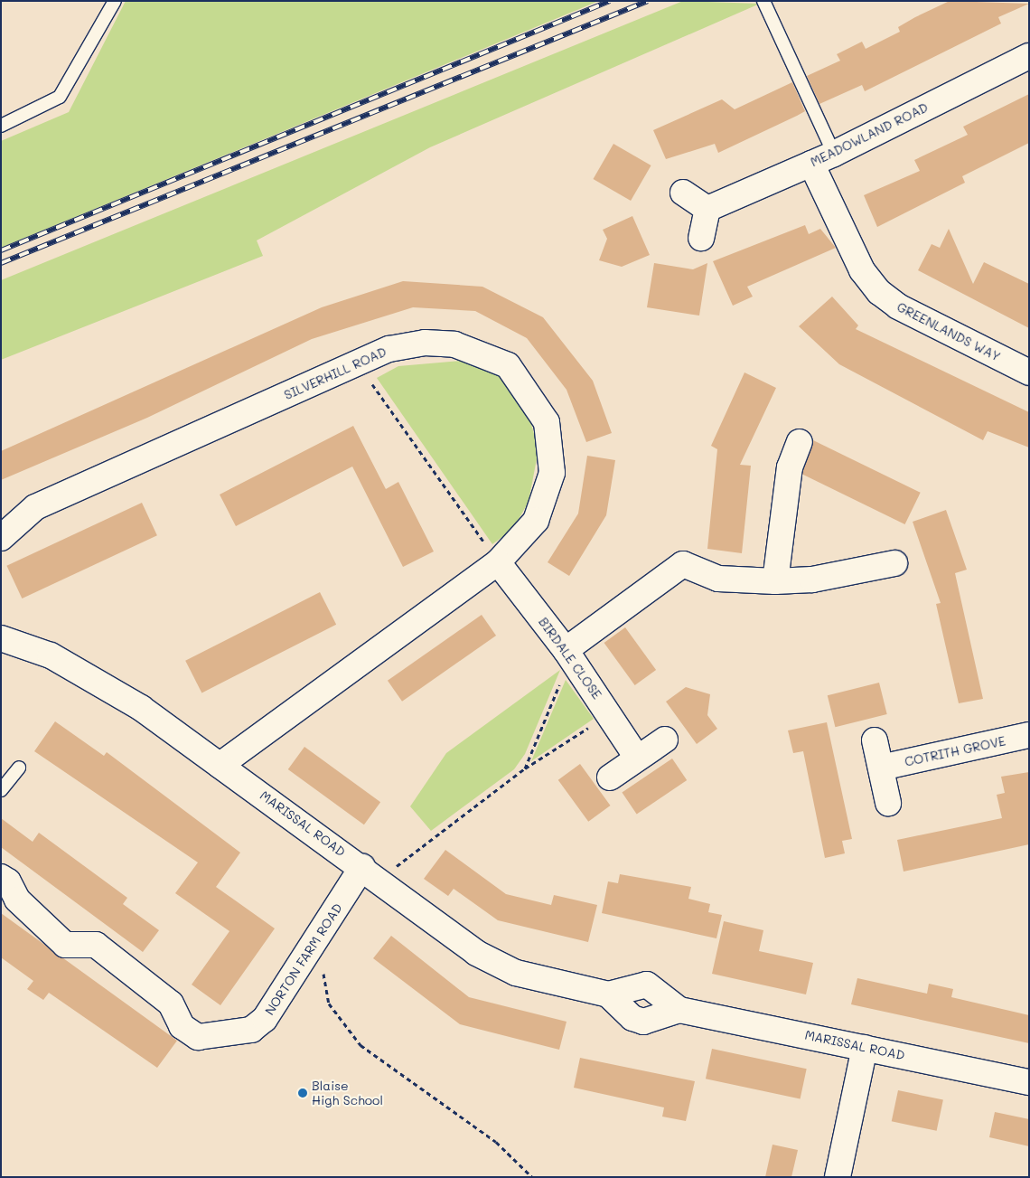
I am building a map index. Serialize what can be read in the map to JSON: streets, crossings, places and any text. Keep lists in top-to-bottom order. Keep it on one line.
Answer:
{"streets":{"street":["MEADOWLAND ROAD","GREENLANDS WAY","SILVERHILL ROAD","BIRDALE CLOSE","COTRITH GROVE","MARISSAL ROAD","NORTON FARM ROAD"]},"crossings":[["MEADOWLAND ROAD","GREENLANDS WAY"],["SILVERHILL ROAD","BIRDALE CLOSE"],["SILVERHILL ROAD","MARISSAL ROAD"],["MARISSAL ROAD","NORTON FARM ROAD"]],"places":["Blaise High School"]}
